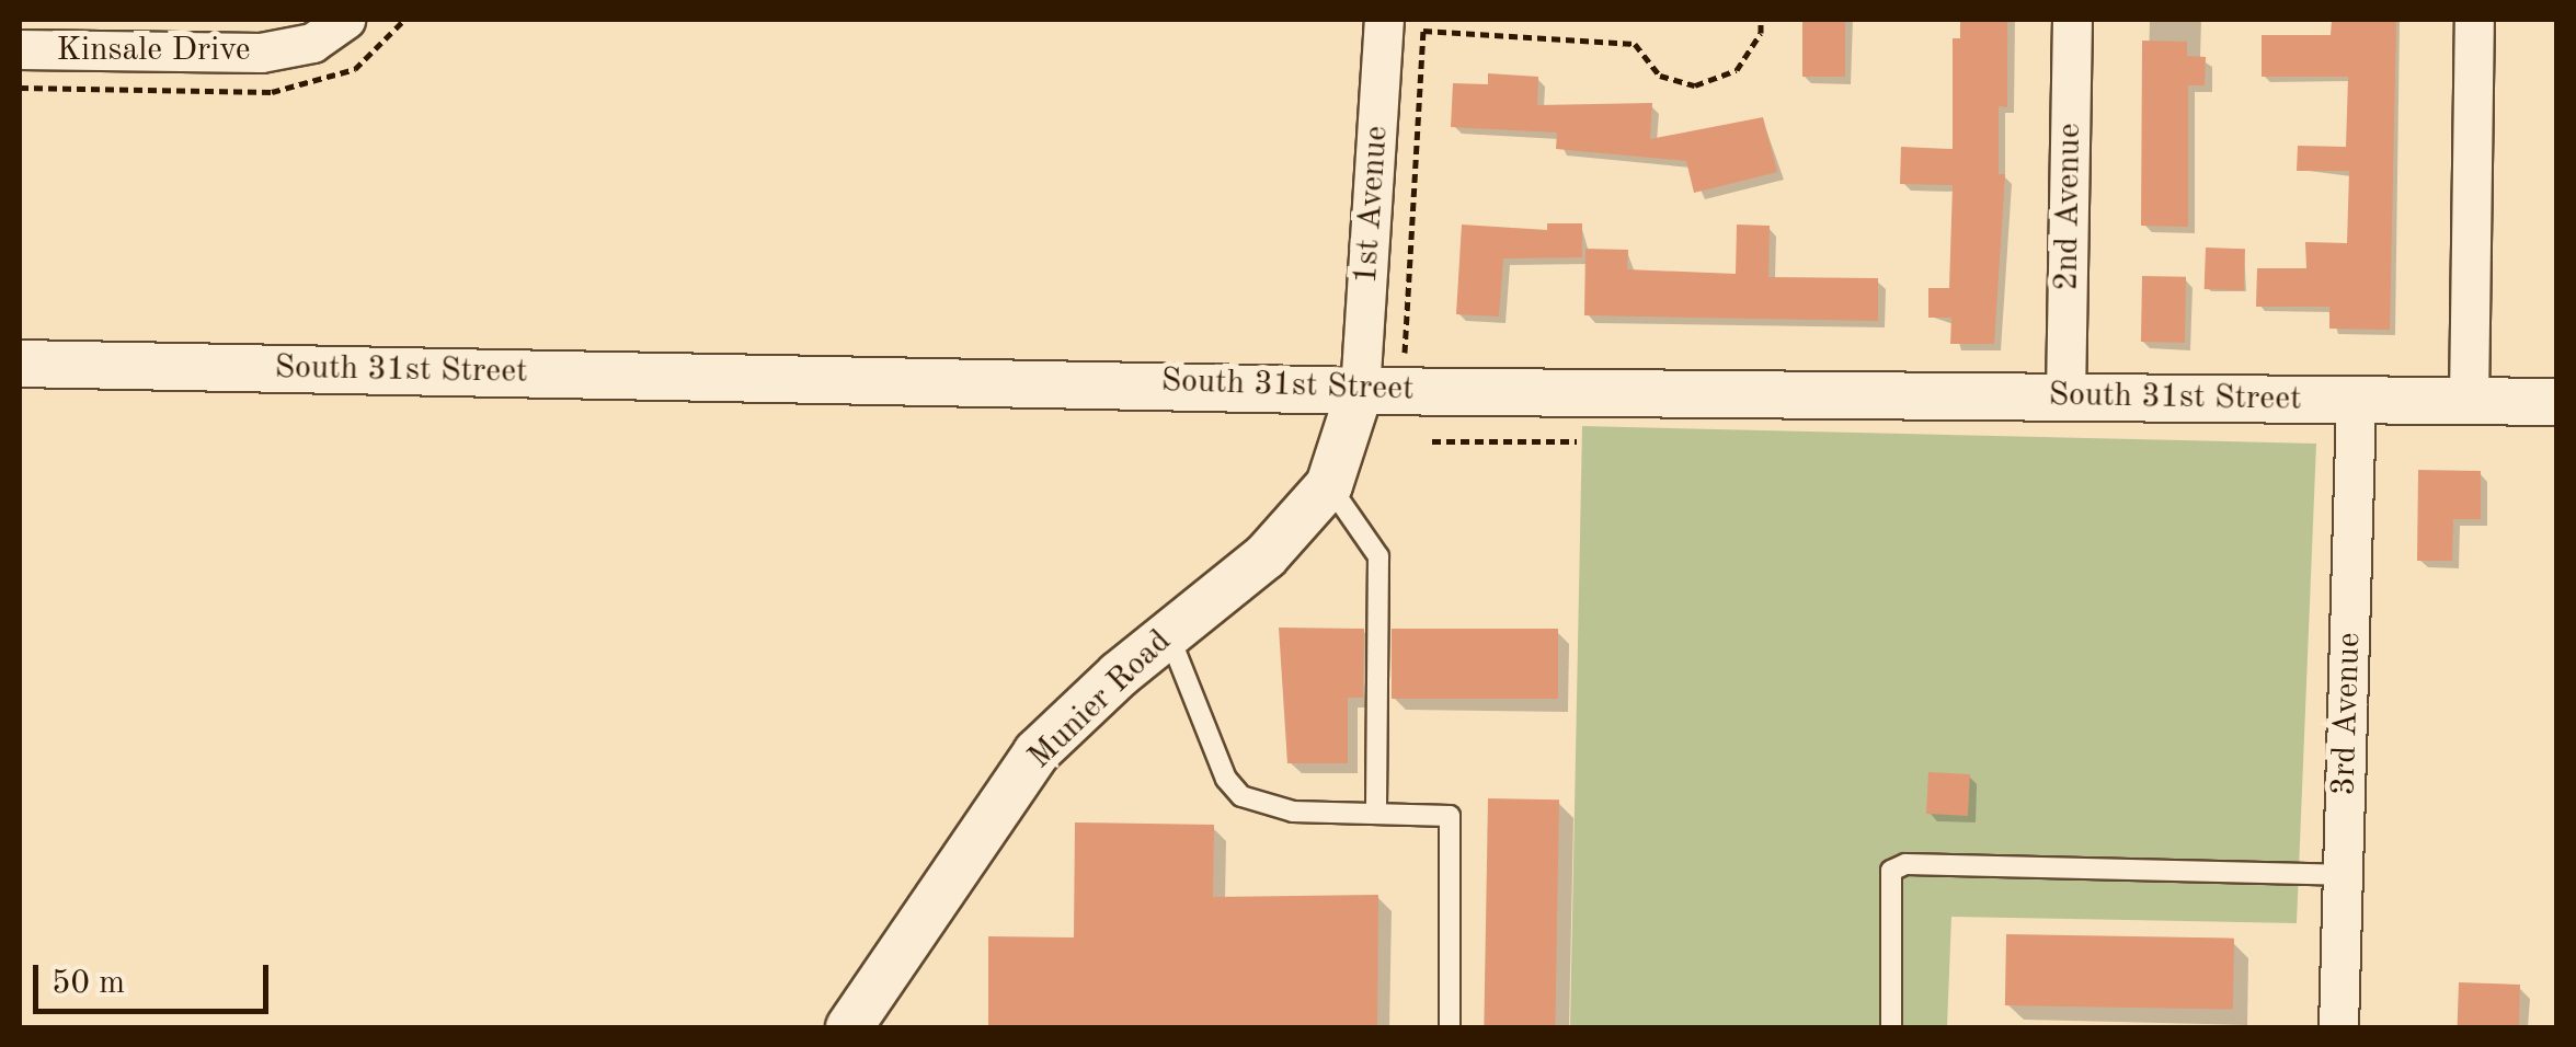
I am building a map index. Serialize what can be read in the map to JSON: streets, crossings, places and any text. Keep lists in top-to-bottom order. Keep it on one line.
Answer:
{"streets":{"street":["Kinsale Drive","1st Avenue","2nd Avenue","South 31st Street","Munier Road","3rd Avenue"]},"crossings":[["1st Avenue","South 31st Street"],["1st Avenue","Munier Road"],["2nd Avenue","South 31st Street"],["South 31st Street","Munier Road"],["South 31st Street","3rd Avenue"]],"scale_bar":"50 m"}
